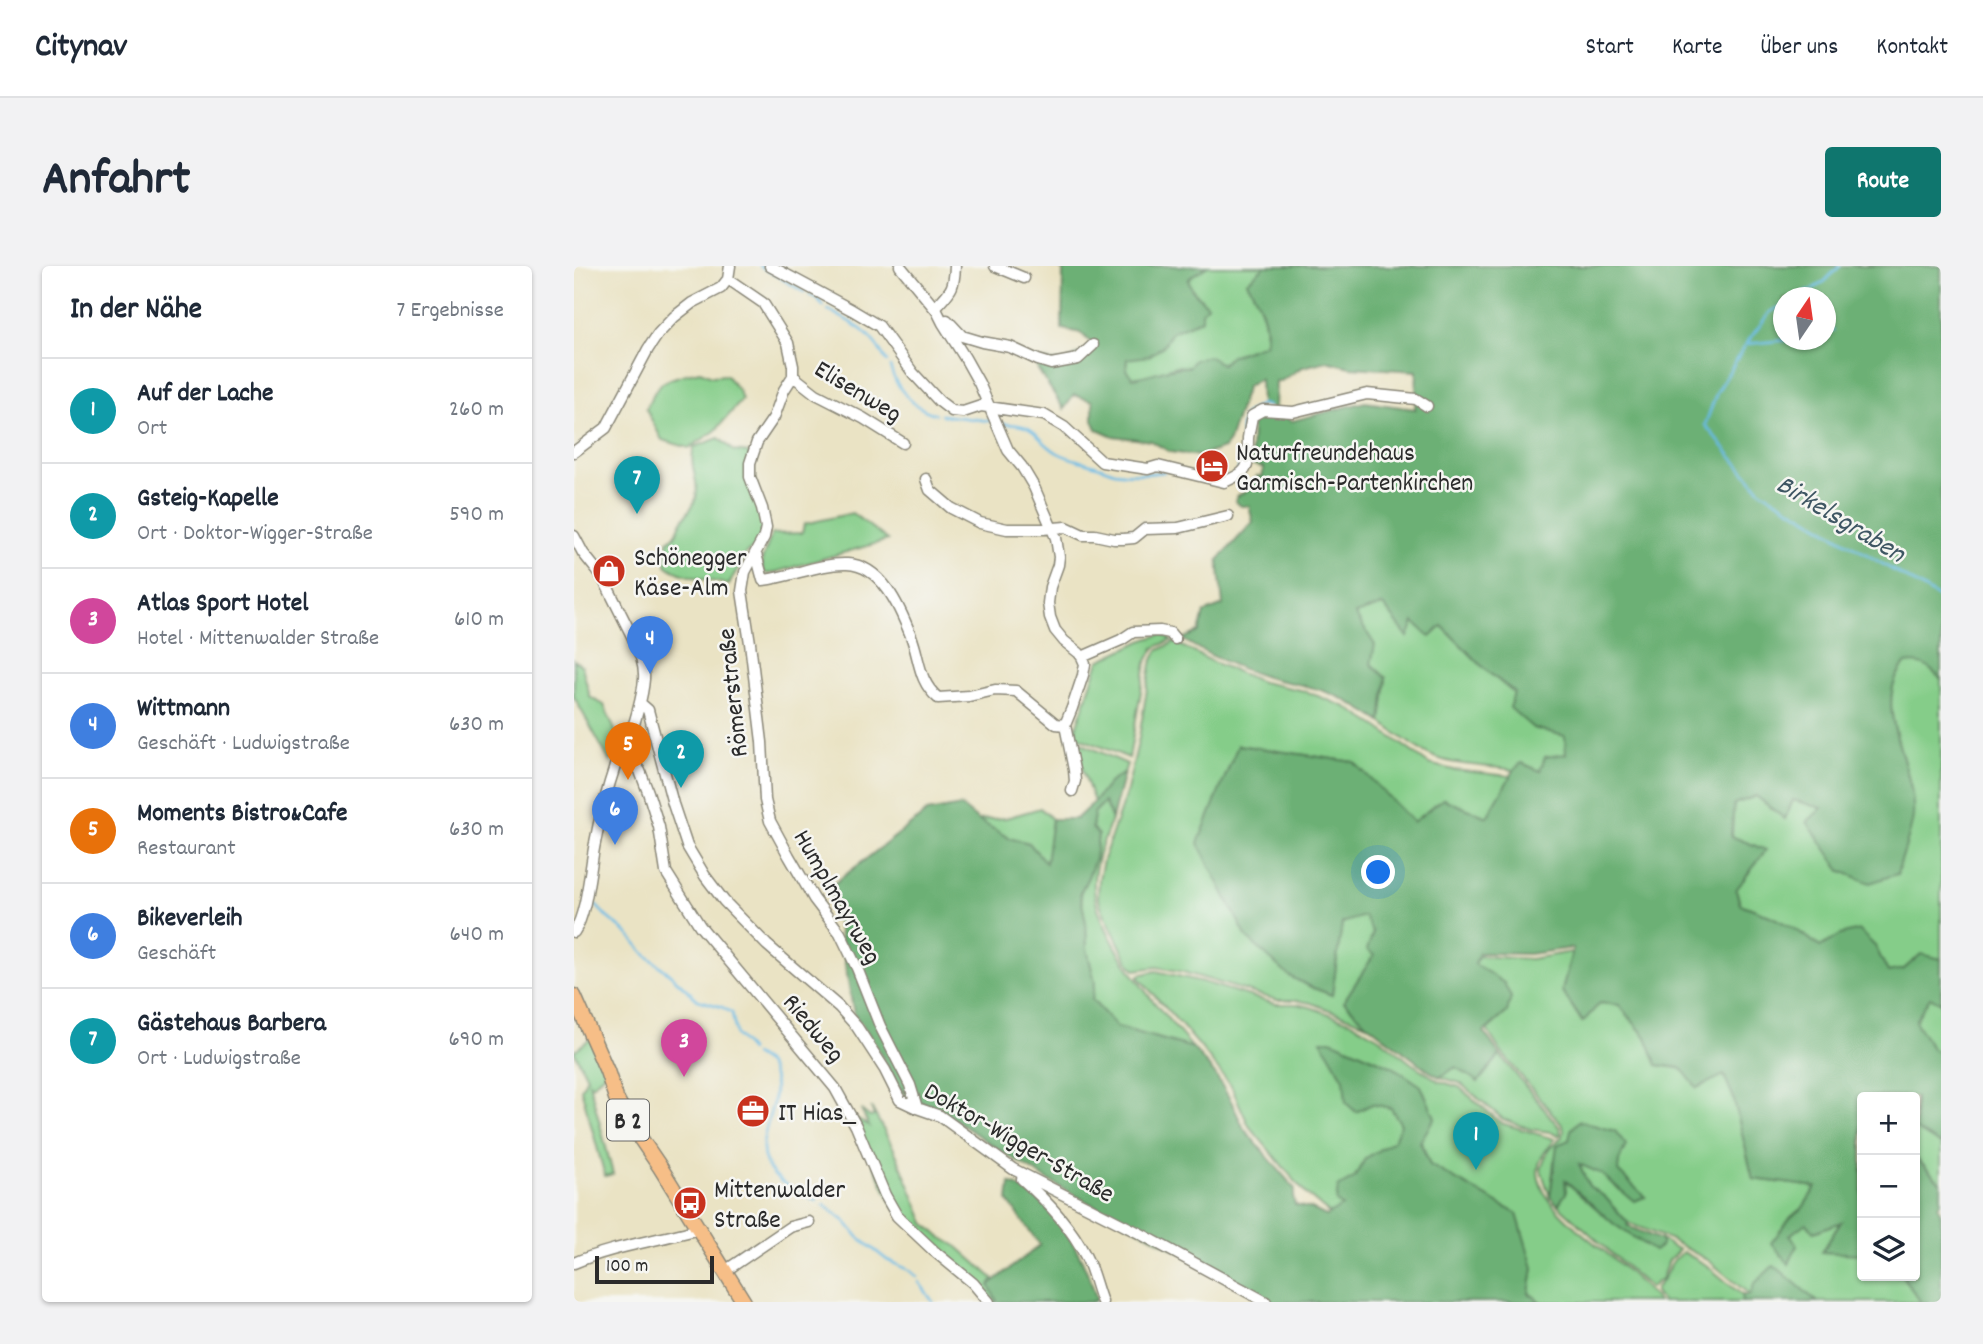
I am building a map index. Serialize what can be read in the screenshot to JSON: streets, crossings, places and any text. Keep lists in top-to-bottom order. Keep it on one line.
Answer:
{"streets":{"main road":["B 2"],"street":["Elisenweg","Römerstraße","Humplmayrweg","Riedweg","Doktor-Wigger-Straße"]},"crossings":[["Elisenweg","Römerstraße"],["Römerstraße","Humplmayrweg"],["Humplmayrweg","Doktor-Wigger-Straße"]],"water":["Birkelsgraben"],"places":{"hotel":["Naturfreundehaus Garmisch-Partenkirchen"],"shop":["Schönegger Käse-Alm"],"office":["IT Hias_"],"bus stop":["Mittenwalder Straße"]},"scale_bar":"100 m","north":"top","page":{"header":"Citynav","nav":["Start","Karte","Über uns","Kontakt"],"title":"Anfahrt","buttons":"Route","heading":["In der Nähe","7 Ergebnisse"],"list":[{"mark":"1","name":"Auf der Lache","note":"Ort","value":"260 m"},{"mark":"2","name":"Gsteig-Kapelle","note":"Ort · Doktor-Wigger-Straße","value":"590 m"},{"mark":"3","name":"Atlas Sport Hotel","note":"Hotel · Mittenwalder Straße","value":"610 m"},{"mark":"4","name":"Wittmann","note":"Geschäft · Ludwigstraße","value":"630 m"},{"mark":"5","name":"Moments Bistro&Cafe","note":"Restaurant","value":"630 m"},{"mark":"6","name":"Bikeverleih","note":"Geschäft","value":"640 m"},{"mark":"7","name":"Gästehaus Barbera","note":"Ort · Ludwigstraße","value":"690 m"}],"pins":["7","4","5","2","6","3","1"],"map_buttons":["+","−"],"scale":"100 m"}}
